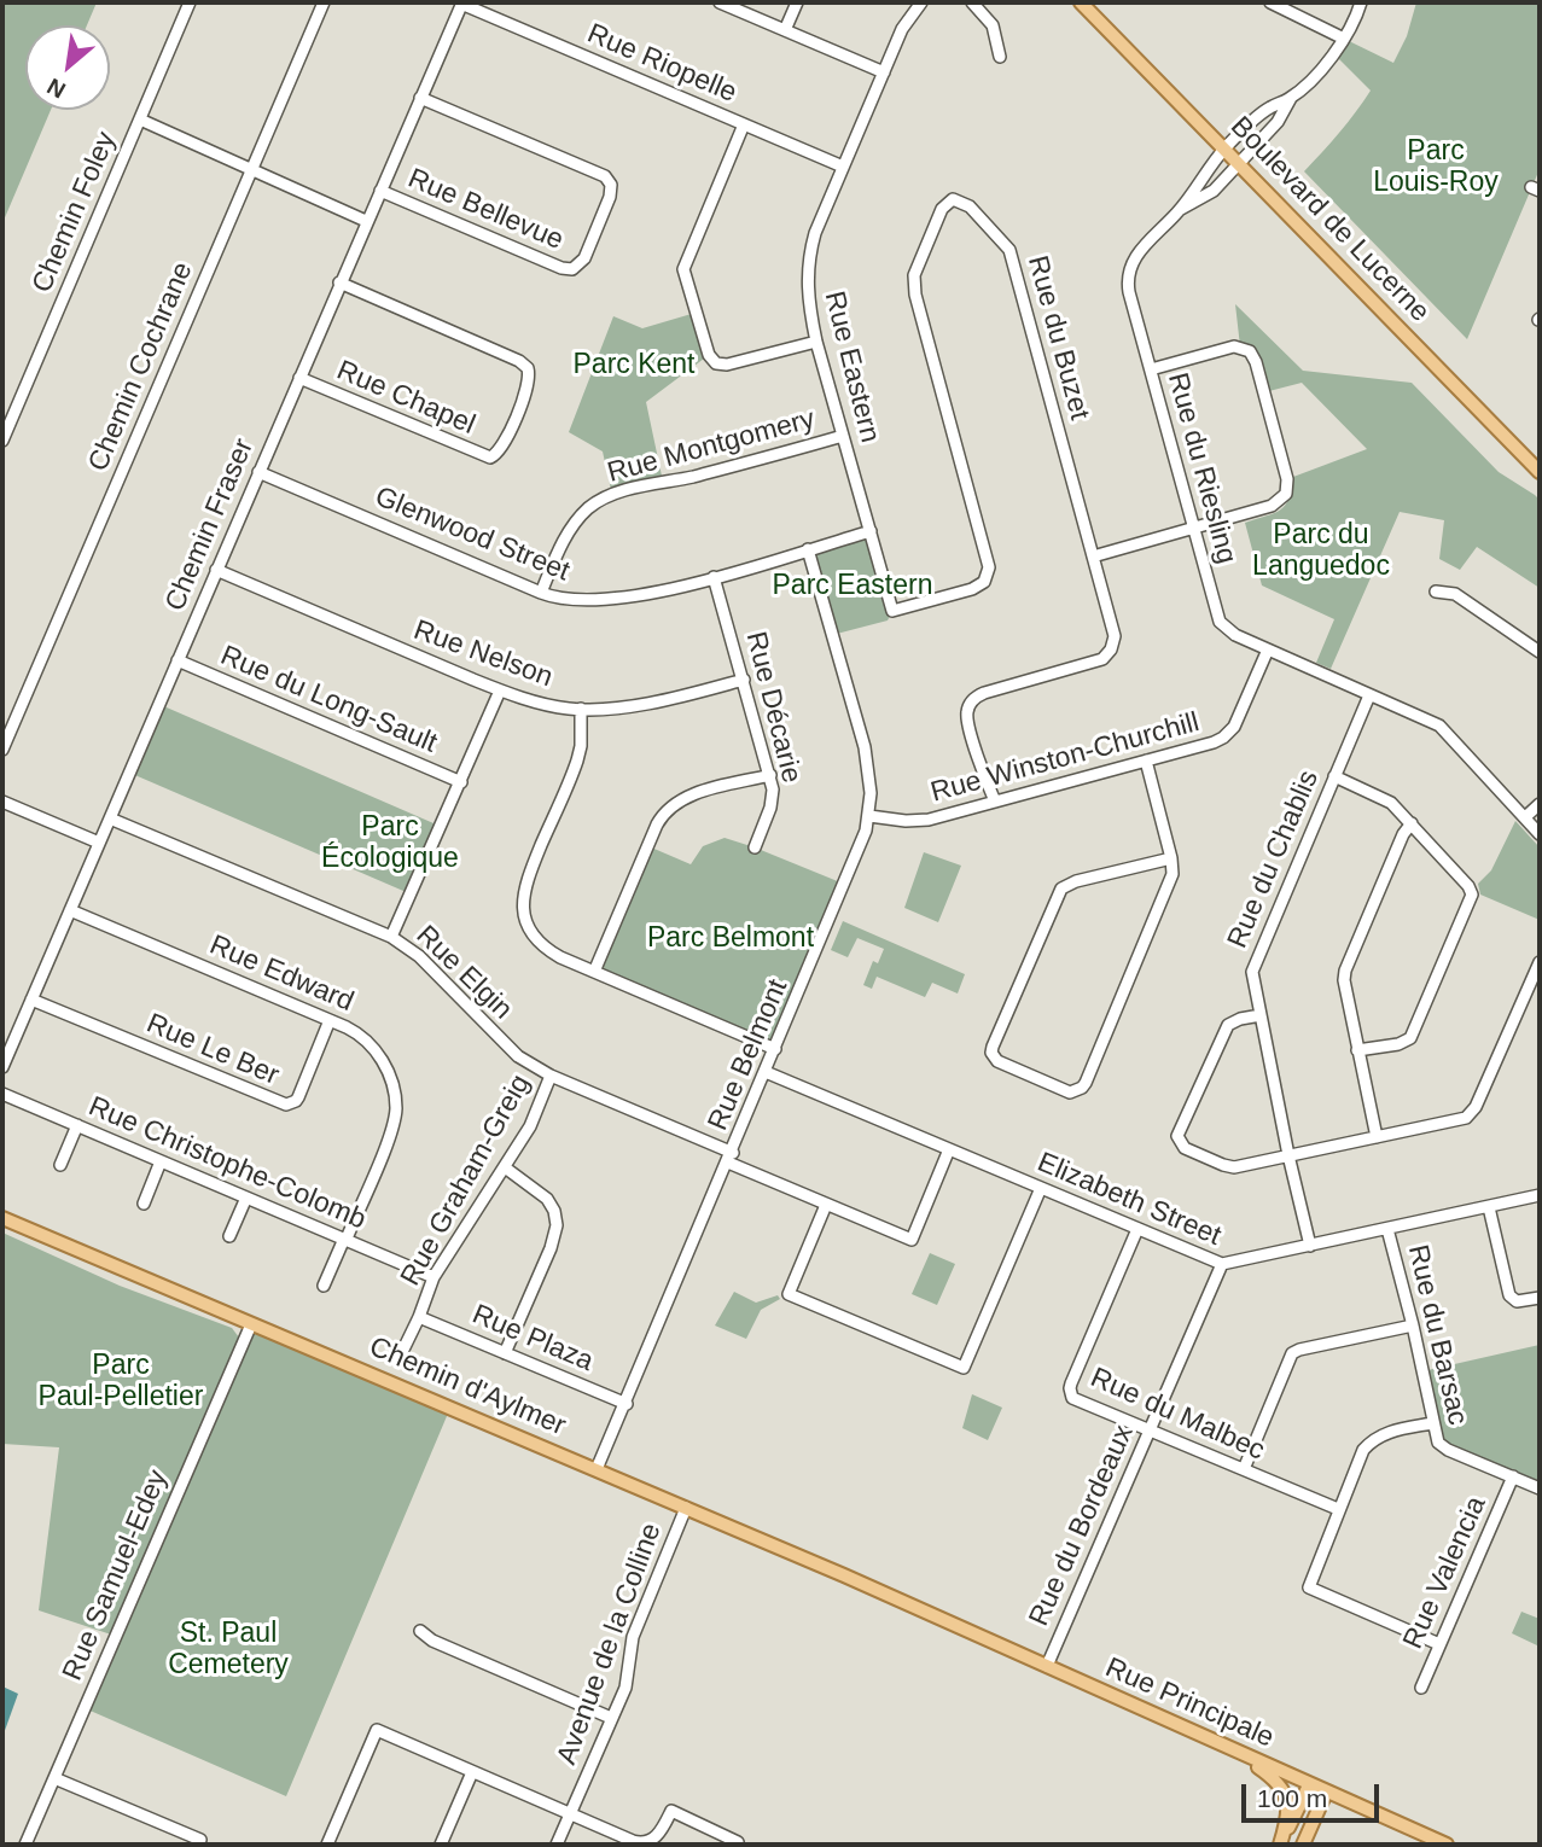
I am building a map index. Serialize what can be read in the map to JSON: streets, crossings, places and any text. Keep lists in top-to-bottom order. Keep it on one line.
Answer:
{"streets":{"main road":["Boulevard de Lucerne","Chemin d'Aylmer","Rue Principale"],"street":["Rue Riopelle","Rue Bellevue","Chemin Foley","Rue du Buzet","Chemin Cochrane","Rue Eastern","Rue Chapel","Rue Montgomery","Rue du Riesling","Chemin Fraser","Glenwood Street","Rue Nelson","Rue du Long-Sault","Rue Décarie","Rue Winston-Churchill","Rue du Chablis","Rue Elgin","Rue Edward","Rue Le Ber","Rue Belmont","Rue Christophe-Colomb","Rue Graham-Greig","Elizabeth Street","Rue du Barsac","Rue Plaza","Rue du Malbec","Rue du Bordeaux","Rue Valencia","Rue Samuel-Edey","Avenue de la Colline"]},"crossings":[["Rue Riopelle","Rue Eastern"],["Rue Riopelle","Chemin Fraser"],["Rue Bellevue","Chemin Fraser"],["Boulevard de Lucerne","Rue du Riesling"],["Rue du Buzet","Rue Eastern"],["Rue du Buzet","Rue Winston-Churchill"],["Rue Eastern","Rue Montgomery"],["Rue Eastern","Glenwood Street"],["Rue Chapel","Chemin Fraser"],["Rue Montgomery","Glenwood Street"],["Rue du Riesling","Rue Winston-Churchill"],["Rue du Riesling","Rue du Chablis"],["Chemin Fraser","Glenwood Street"],["Chemin Fraser","Rue Nelson"],["Chemin Fraser","Rue du Long-Sault"],["Chemin Fraser","Rue Elgin"],["Chemin Fraser","Rue Edward"],["Chemin Fraser","Rue Le Ber"],["Glenwood Street","Rue Décarie"],["Glenwood Street","Rue Belmont"],["Rue Nelson","Rue Décarie"],["Rue Winston-Churchill","Rue Belmont"],["Rue du Chablis","Elizabeth Street"],["Rue Elgin","Rue Belmont"],["Rue Elgin","Rue Graham-Greig"],["Rue Elgin","Elizabeth Street"],["Rue Edward","Rue Le Ber"],["Rue Edward","Rue Christophe-Colomb"],["Rue Belmont","Elizabeth Street"],["Rue Belmont","Rue Plaza"],["Rue Belmont","Chemin d'Aylmer"],["Rue Christophe-Colomb","Rue Graham-Greig"],["Rue Graham-Greig","Rue Plaza"],["Elizabeth Street","Rue du Barsac"],["Elizabeth Street","Rue du Malbec"],["Elizabeth Street","Rue du Bordeaux"],["Rue du Barsac","Rue Valencia"],["Chemin d'Aylmer","Rue Samuel-Edey"],["Chemin d'Aylmer","Avenue de la Colline"],["Chemin d'Aylmer","Rue Principale"],["Rue du Malbec","Rue du Bordeaux"],["Rue du Bordeaux","Rue Principale"]],"parks":["Parc Louis-Roy","Parc Kent","Parc du Languedoc","Parc Eastern","Parc Écologique","Parc Belmont","Parc Paul-Pelletier","St. Paul Cemetery"],"scale_bar":"100 m","north":"bottom left"}
